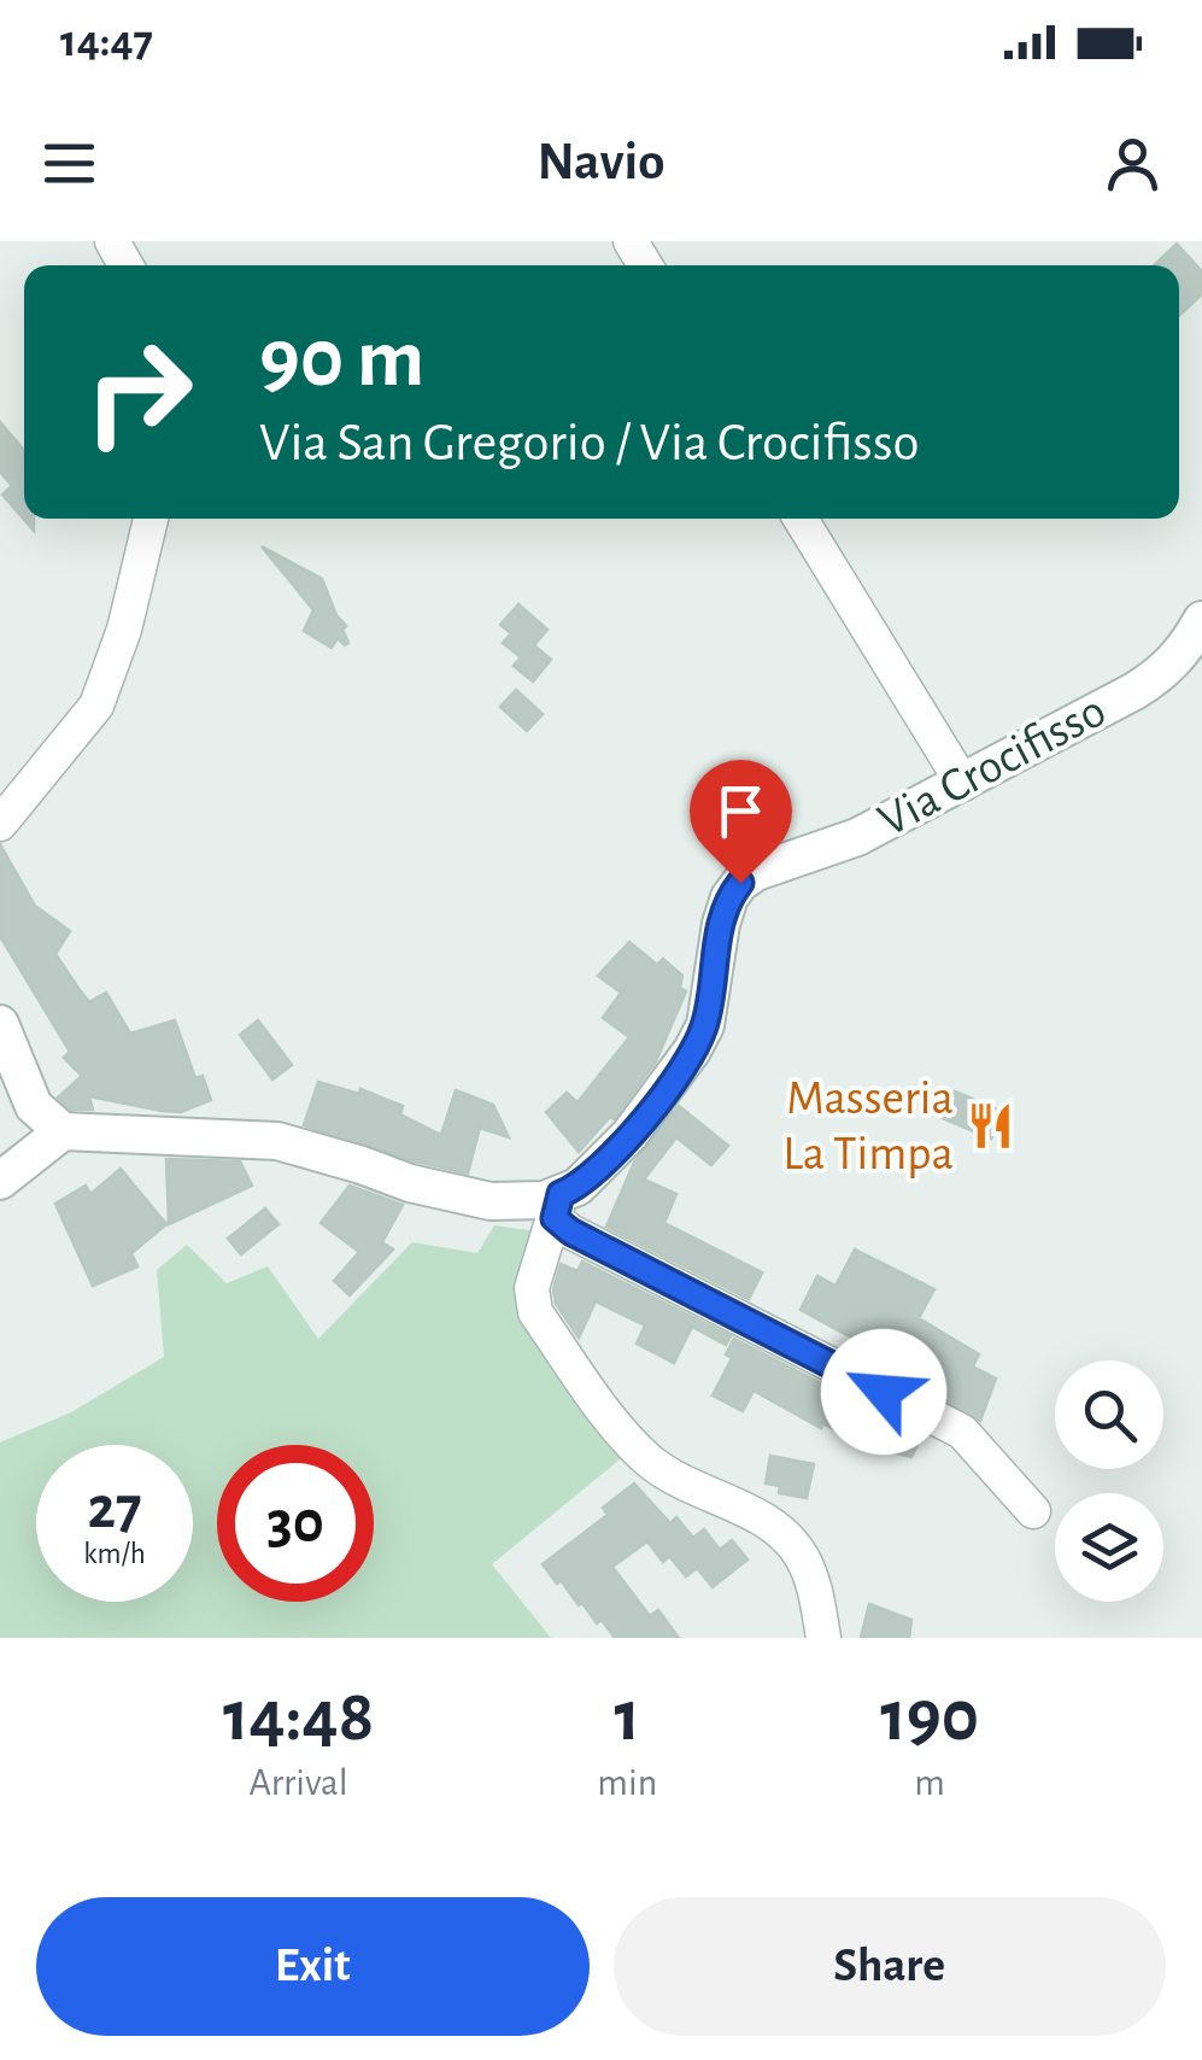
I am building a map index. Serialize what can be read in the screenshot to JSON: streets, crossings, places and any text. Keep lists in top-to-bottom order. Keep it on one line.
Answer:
{"streets":{"street":["Via Crocifisso"]},"places":{"restaurant":["Masseria La Timpa"]},"page":{"status":"14:47","header":"Navio","turn":["90 m","Via San Gregorio / Via Crocifisso"],"speed":"27 km/h","limit":"30","eta":["14:48","Arrival","1","min","190","m"],"buttons":["Exit","Share"]}}
